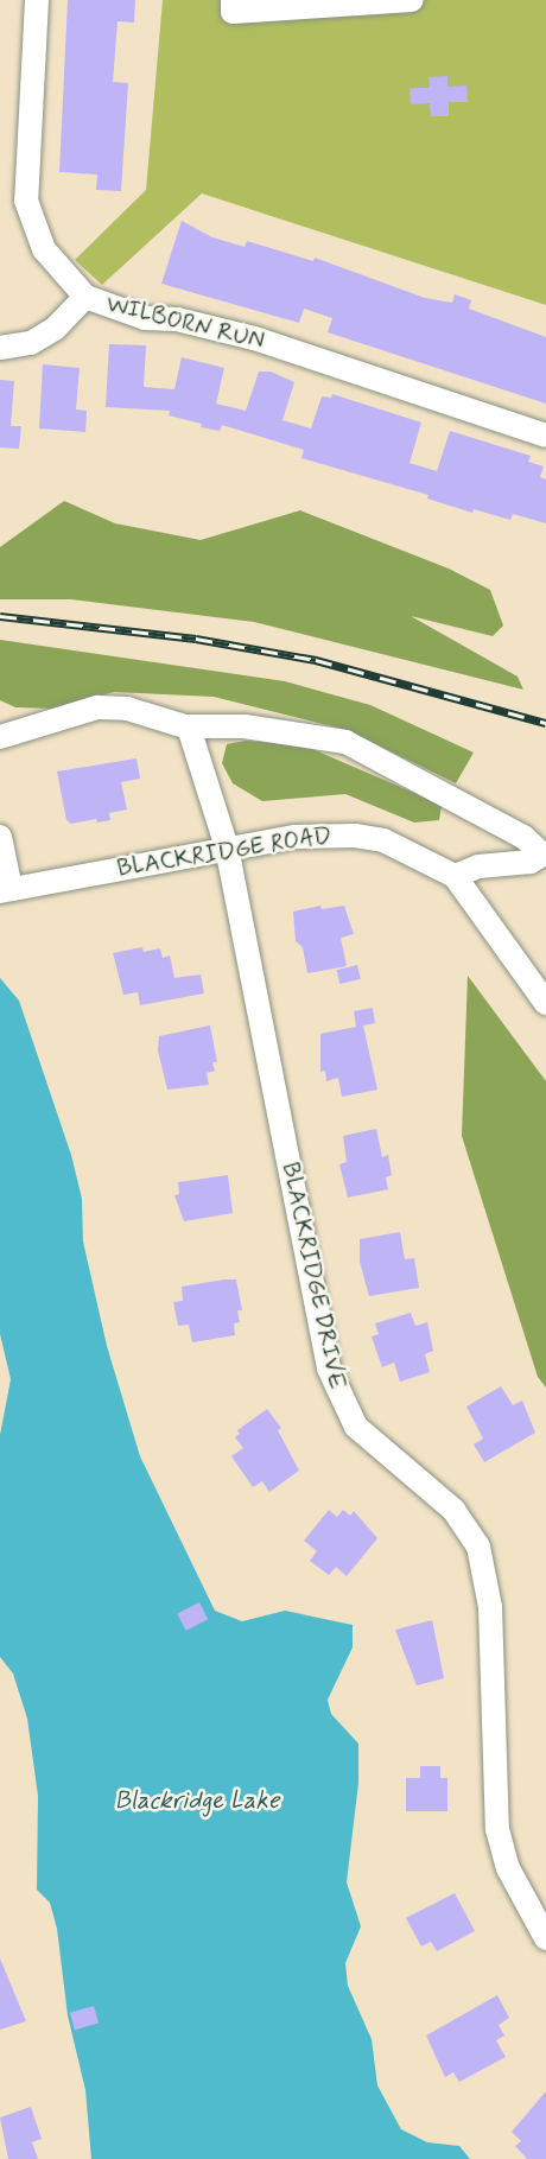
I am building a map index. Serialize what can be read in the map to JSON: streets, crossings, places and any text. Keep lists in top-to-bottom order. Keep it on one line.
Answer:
{"streets":{"street":["WILBORN RUN","BLACKRIDGE ROAD","BLACKRIDGE DRIVE"]},"crossings":[["BLACKRIDGE ROAD","BLACKRIDGE DRIVE"]],"water":["Blackridge Lake"]}
